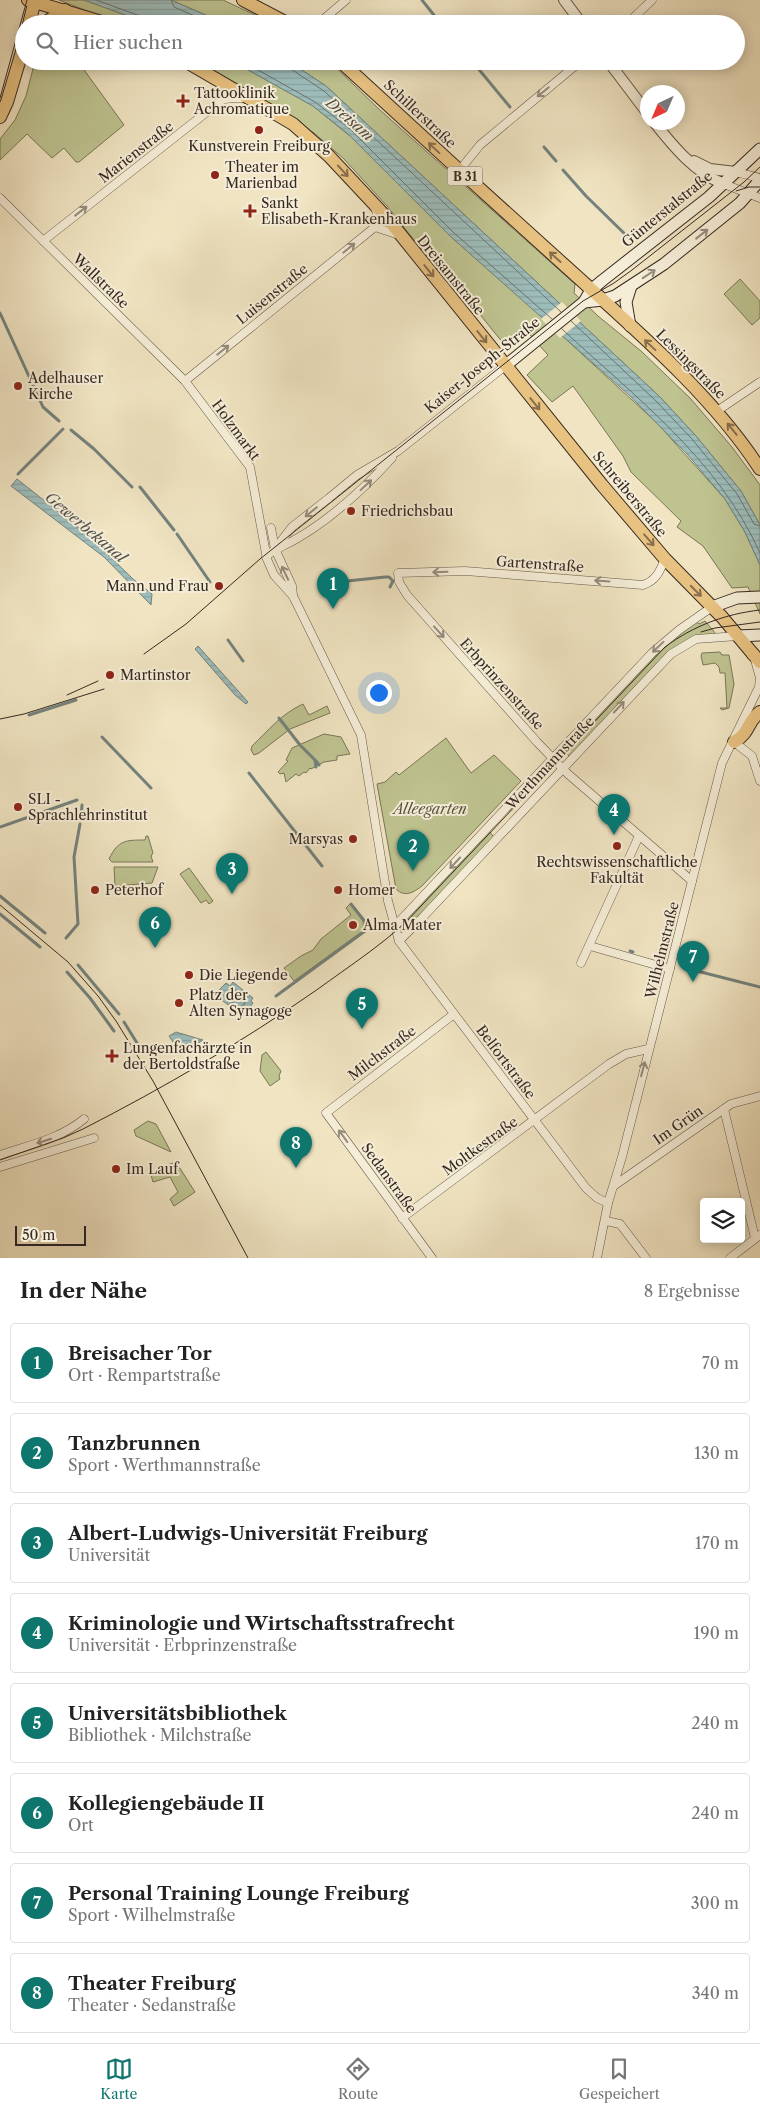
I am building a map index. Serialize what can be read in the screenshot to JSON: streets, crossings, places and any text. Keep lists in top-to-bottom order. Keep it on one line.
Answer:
{"streets":{"main road":["Schillerstraße","B 31","Günterstalstraße","Dreisamstraße","Lessingstraße","Kaiser-Joseph-Straße","Schreiberstraße"],"street":["Marienstraße","Wallstraße","Luisenstraße","Holzmarkt","Gartenstraße","Erbprinzenstraße","Werthmannstraße","Wilhelmstraße","Milchstraße","Belfortstraße","Im Grün","Moltkestraße","Sedanstraße"]},"crossings":[["Schillerstraße","Günterstalstraße"],["Schillerstraße","Lessingstraße"],["Schillerstraße","Kaiser-Joseph-Straße"],["Marienstraße","Dreisamstraße"],["Marienstraße","Wallstraße"],["Günterstalstraße","Lessingstraße"],["Günterstalstraße","Kaiser-Joseph-Straße"],["Dreisamstraße","Kaiser-Joseph-Straße"],["Dreisamstraße","Schreiberstraße"],["Wallstraße","Luisenstraße"],["Wallstraße","Holzmarkt"],["Luisenstraße","Holzmarkt"],["Lessingstraße","Kaiser-Joseph-Straße"],["Kaiser-Joseph-Straße","Holzmarkt"],["Kaiser-Joseph-Straße","Schreiberstraße"],["Holzmarkt","Belfortstraße"],["Schreiberstraße","Gartenstraße"],["Schreiberstraße","Werthmannstraße"],["Schreiberstraße","Wilhelmstraße"],["Gartenstraße","Erbprinzenstraße"],["Erbprinzenstraße","Werthmannstraße"],["Erbprinzenstraße","Wilhelmstraße"],["Werthmannstraße","Belfortstraße"],["Wilhelmstraße","Belfortstraße"],["Wilhelmstraße","Im Grün"],["Wilhelmstraße","Moltkestraße"],["Milchstraße","Belfortstraße"],["Milchstraße","Sedanstraße"],["Belfortstraße","Moltkestraße"],["Moltkestraße","Sedanstraße"]],"one_way":["Schillerstraße","Marienstraße","Dreisamstraße","Luisenstraße","Lessingstraße","Schreiberstraße","Gartenstraße","Erbprinzenstraße","Sedanstraße"],"water":["Dreisam","Gewerbekanal"],"parks":["Alleegarten"],"places":{"health":["Tattooklinik Achromatique","Sankt Elisabeth-Krankenhaus","Lungenfachärzte in der Bertoldstraße"],"other":["Kunstverein Freiburg","Theater im Marienbad","Adelhauser Kirche","Friedrichsbau","Mann und Frau","Martinstor","SLI - Sprachlehrinstitut","Marsyas","Rechtswissenschaftliche Fakultät","Peterhof","Homer","Alma Mater","Die Liegende","Platz der Alten Synagoge","Im Lauf"]},"scale_bar":"50 m","north":"bottom left","page":{"search":"Hier suchen","pins":["1","4","2","3","6","7","5","8"],"scale":"50 m","heading":["In der Nähe","8 Ergebnisse"],"list":[{"mark":"1","name":"Breisacher Tor","note":"Ort · Rempartstraße","value":"70 m"},{"mark":"2","name":"Tanzbrunnen","note":"Sport · Werthmannstraße","value":"130 m"},{"mark":"3","name":"Albert-Ludwigs-Universität Freiburg","note":"Universität","value":"170 m"},{"mark":"4","name":"Kriminologie und Wirtschaftsstrafrecht","note":"Universität · Erbprinzenstraße","value":"190 m"},{"mark":"5","name":"Universitätsbibliothek","note":"Bibliothek · Milchstraße","value":"240 m"},{"mark":"6","name":"Kollegiengebäude II","note":"Ort","value":"240 m"},{"mark":"7","name":"Personal Training Lounge Freiburg","note":"Sport · Wilhelmstraße","value":"300 m"},{"mark":"8","name":"Theater Freiburg","note":"Theater · Sedanstraße","value":"340 m"}],"nav":["Karte","Route","Gespeichert"]}}
